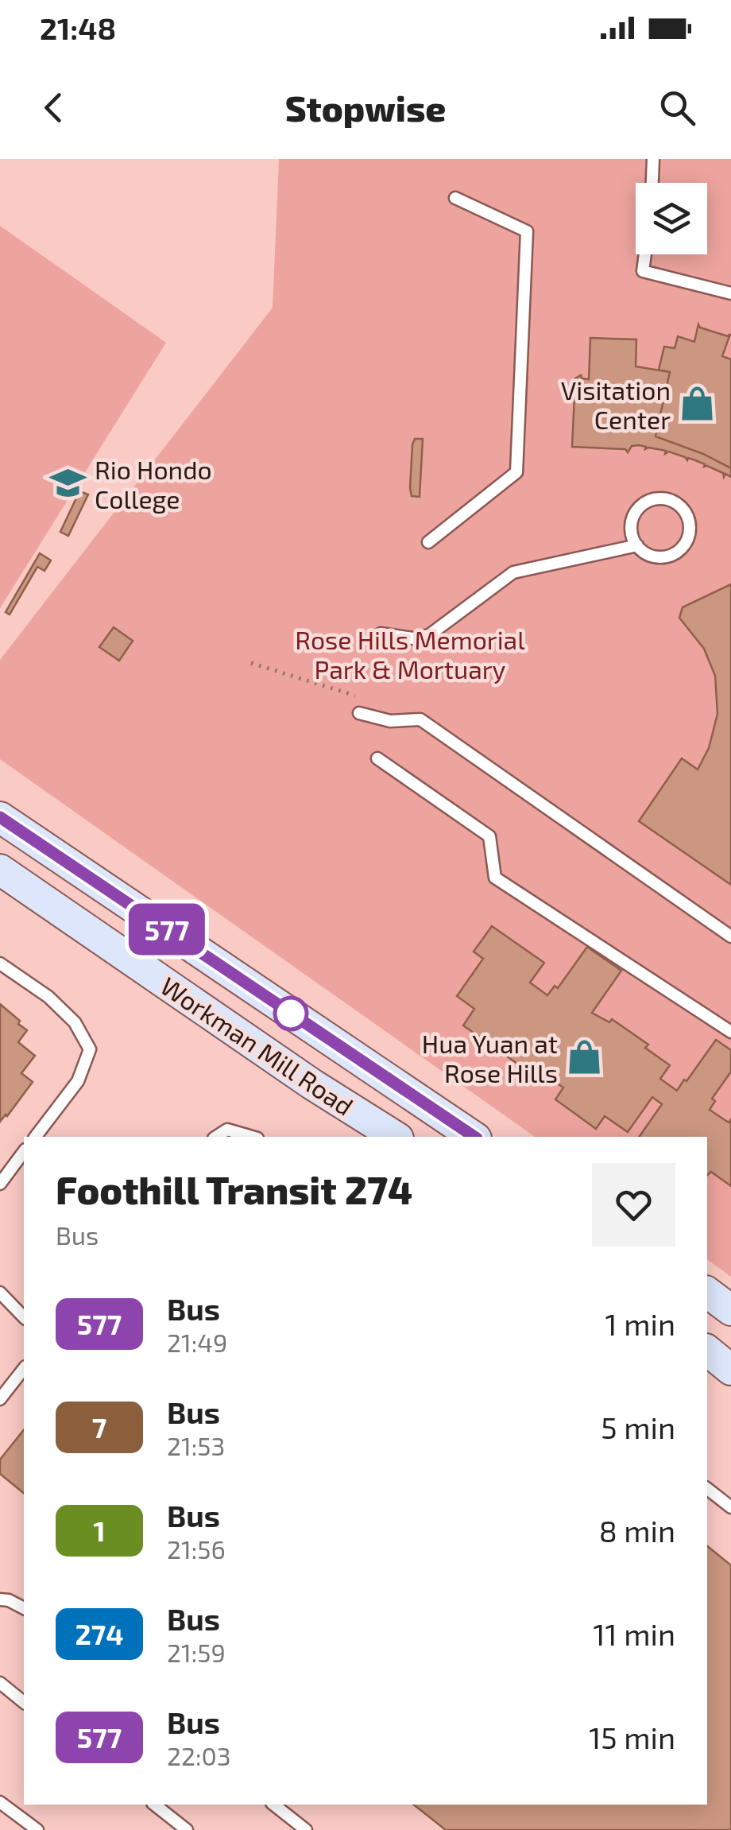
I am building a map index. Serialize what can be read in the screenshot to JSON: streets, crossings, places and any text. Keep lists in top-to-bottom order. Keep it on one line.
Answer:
{"streets":{"main road":["Workman Mill Road"]},"parks":["Rose Hills Memorial Park & Mortuary"],"places":{"shop":["Visitation Center","Hua Yuan at Rose Hills"],"school or university":["Rio Hondo College"]},"lines":["bus line 577"],"page":{"status":"21:48","header":"Stopwise","on_map":"577","heading":["Foothill Transit 274","Bus"],"list":[{"mark":"577","name":"Bus","note":"21:49","value":"1 min"},{"mark":"7","name":"Bus","note":"21:53","value":"5 min"},{"mark":"1","name":"Bus","note":"21:56","value":"8 min"},{"mark":"274","name":"Bus","note":"21:59","value":"11 min"},{"mark":"577","name":"Bus","note":"22:03","value":"15 min"}]}}
